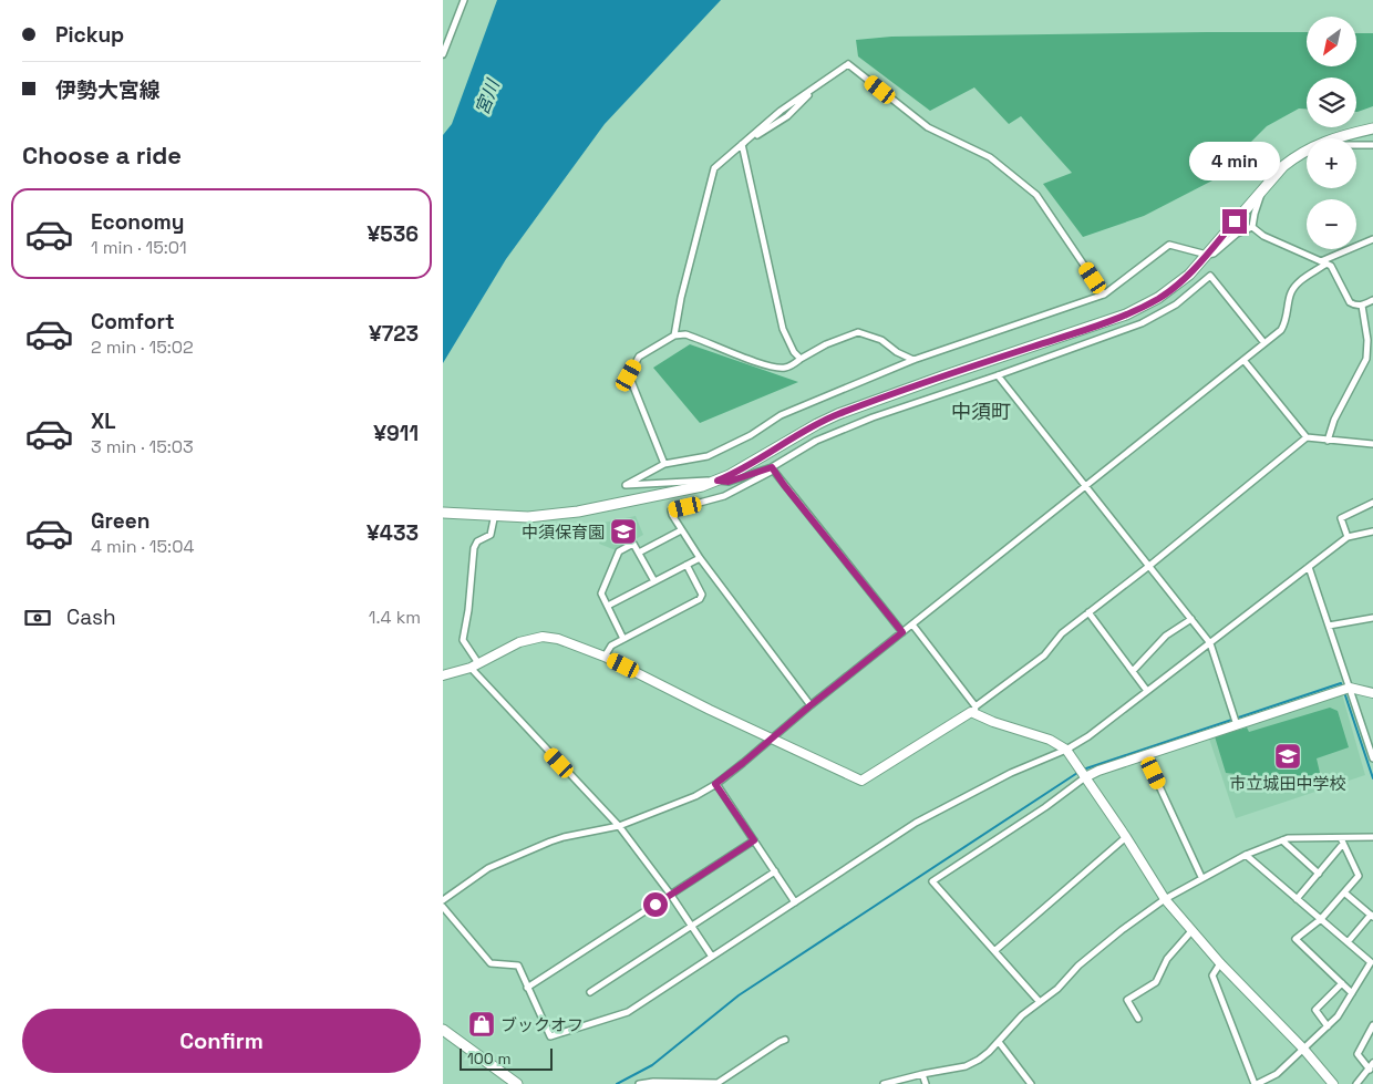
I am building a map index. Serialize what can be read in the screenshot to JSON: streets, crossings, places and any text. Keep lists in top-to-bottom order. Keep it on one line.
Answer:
{"districts":["中須町"],"water":["宮川"],"places":{"school or university":["中須保育園","市立城田中学校"],"shop":["ブックオフ"]},"scale_bar":"100 m","north":"bottom left","page":{"banner":["Pickup","伊勢大宮線"],"map_buttons":["+","−"],"heading":"Choose a ride","bubble":"4 min","list":[{"name":"Economy","note":"1 min · 15:01","value":"¥536"},{"name":"Comfort","note":"2 min · 15:02","value":"¥723"},{"name":"XL","note":"3 min · 15:03","value":"¥911"},{"name":"Green","note":"4 min · 15:04","value":"¥433"}],"pay":["Cash","1.4 km"],"buttons":"Confirm","scale":"100 m"}}
